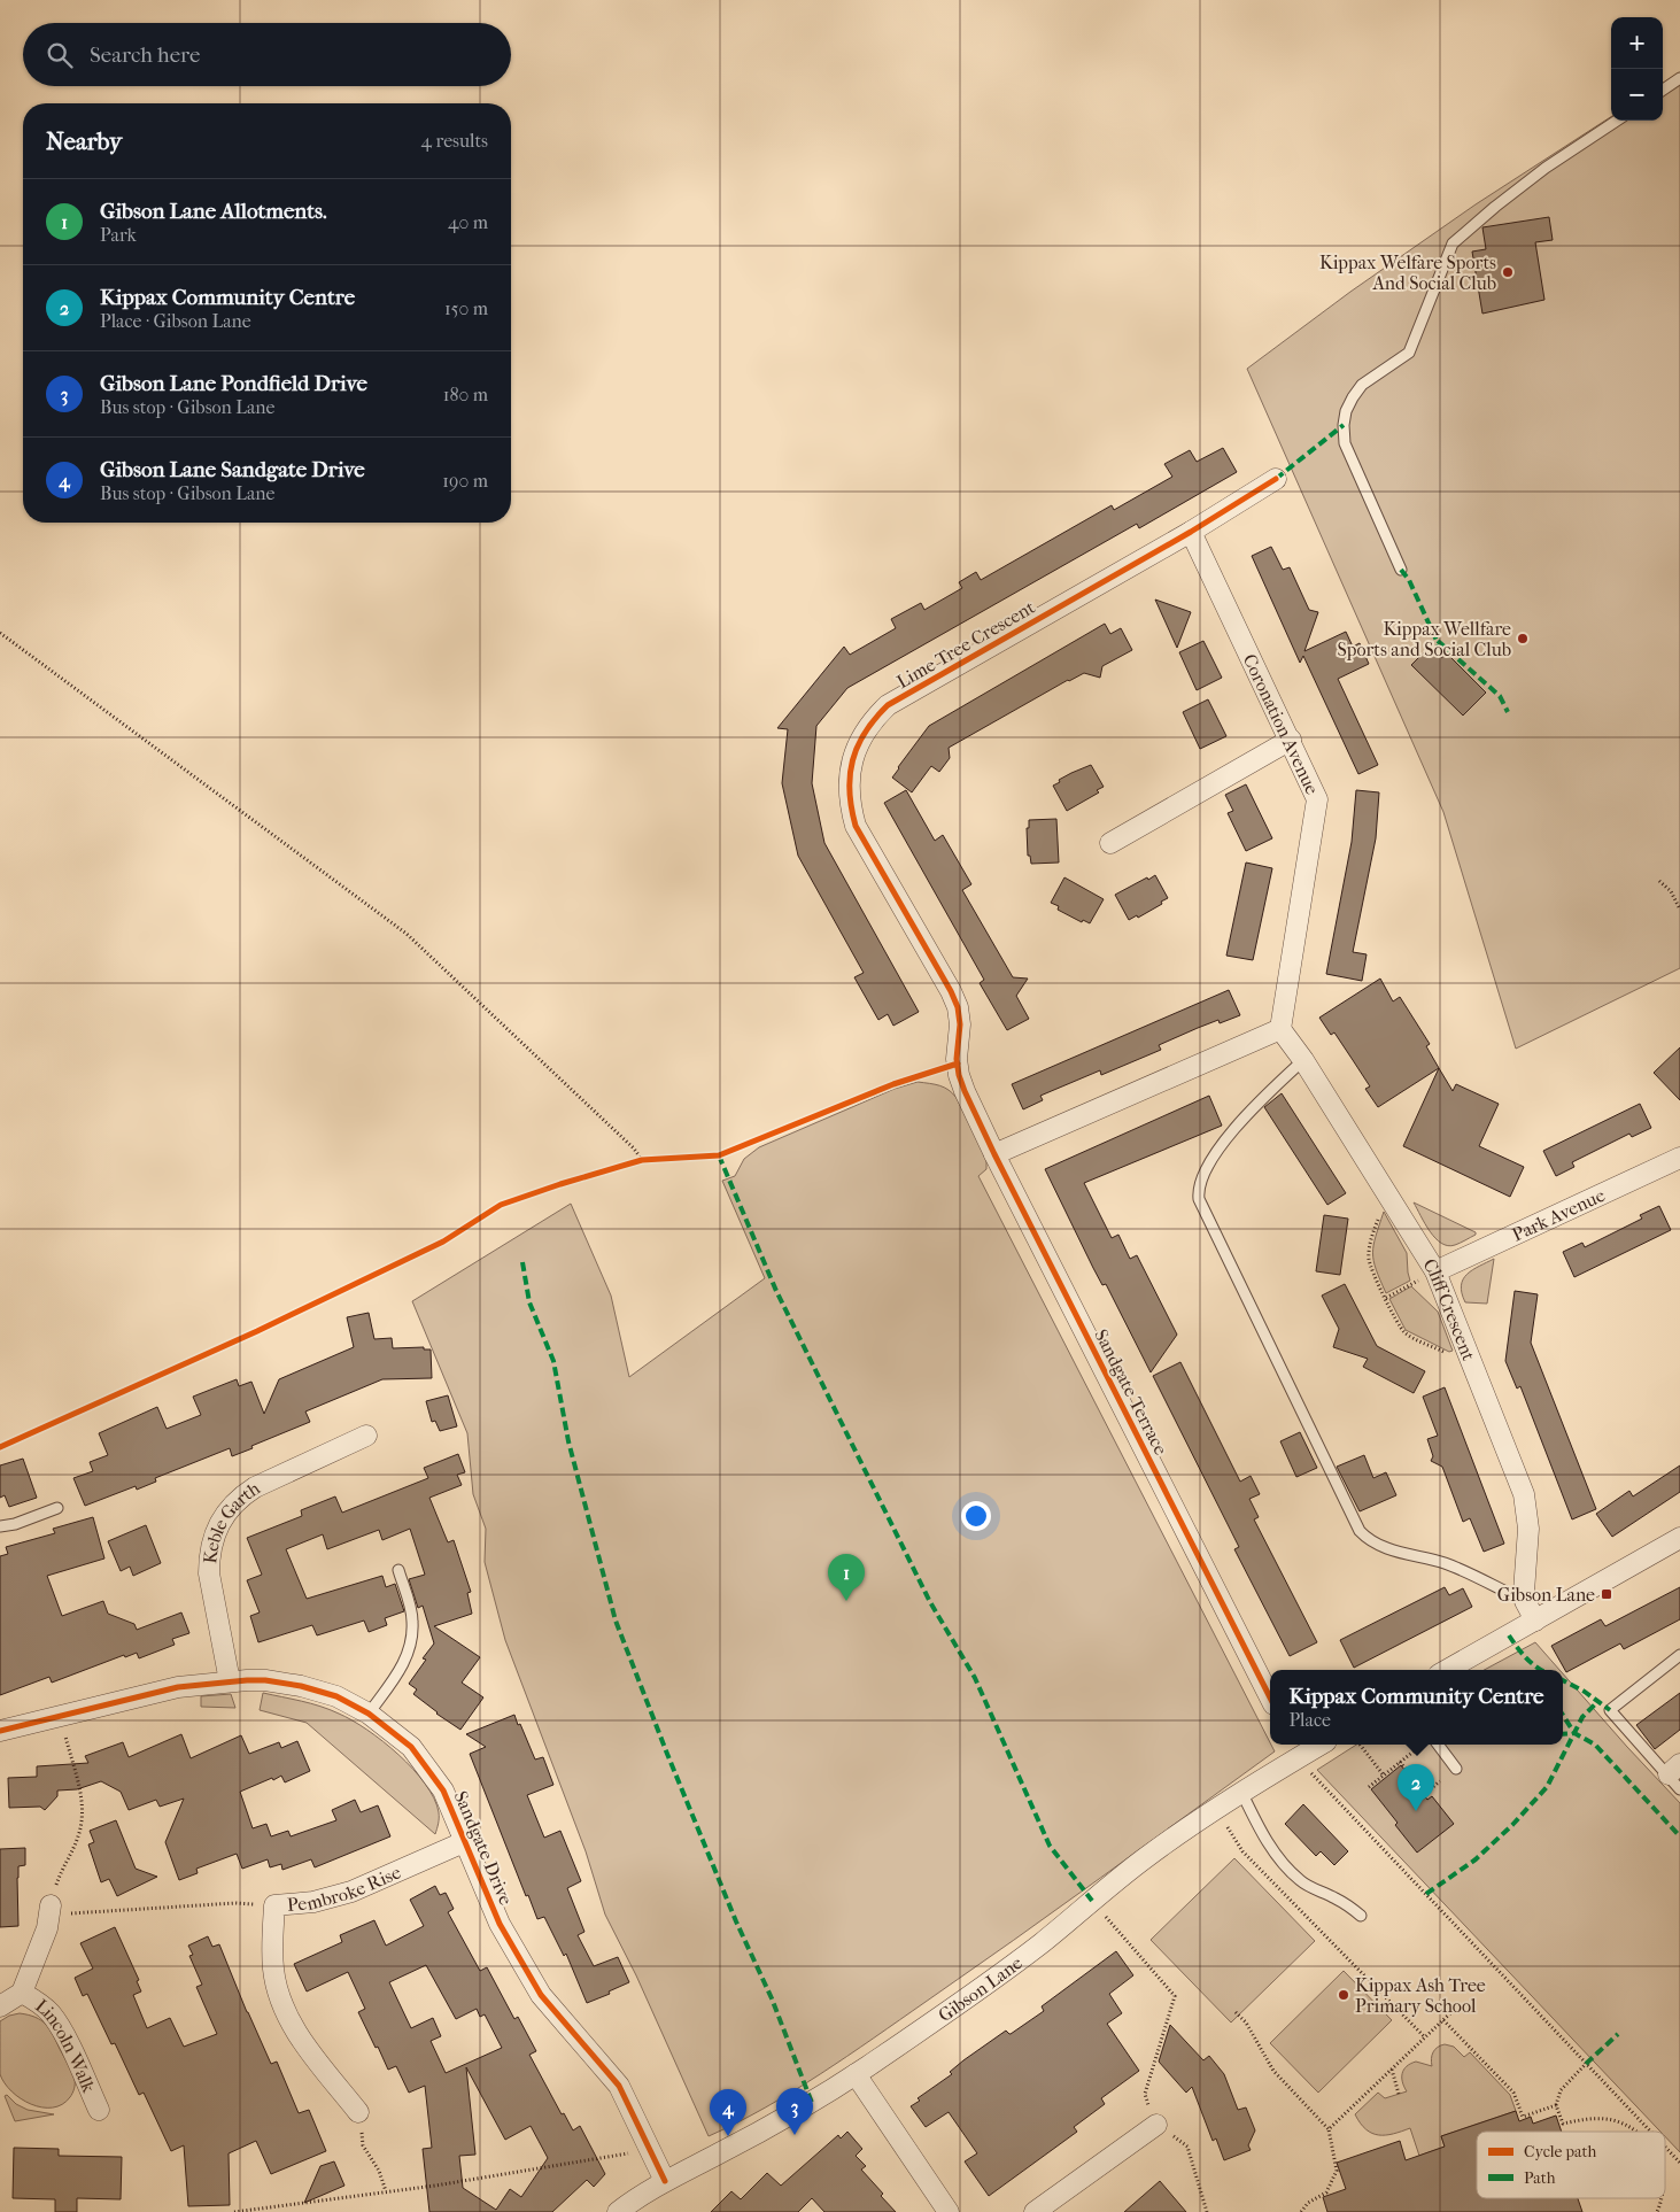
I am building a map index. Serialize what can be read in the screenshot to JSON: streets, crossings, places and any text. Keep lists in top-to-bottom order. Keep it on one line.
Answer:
{"streets":{"street":["Lime Tree Crescent","Coronation Avenue","Park Avenue","Cliff Crescent","Sandgate Terrace","Keble Garth","Sandgate Drive","Pembroke Rise","Gibson Lane","Lincoln Walk"]},"crossings":[["Lime Tree Crescent","Coronation Avenue"],["Lime Tree Crescent","Sandgate Terrace"],["Coronation Avenue","Cliff Crescent"],["Park Avenue","Cliff Crescent"],["Keble Garth","Sandgate Drive"],["Sandgate Drive","Pembroke Rise"],["Sandgate Drive","Gibson Lane"]],"places":{"other":["Kippax Welfare Sports And Social Club","Kippax Wellfare Sports and Social Club","Kippax Ash Tree Primary School"],"transit":["Gibson Lane"]},"legend":["Cycle path","Path"],"page":{"map_buttons":["+","−"],"search":"Search here","heading":["Nearby","4 results"],"list":[{"mark":"1","name":"Gibson Lane Allotments.","note":"Park","value":"40 m"},{"mark":"2","name":"Kippax Community Centre","note":"Place · Gibson Lane","value":"150 m"},{"mark":"3","name":"Gibson Lane Pondfield Drive","note":"Bus stop · Gibson Lane","value":"180 m"},{"mark":"4","name":"Gibson Lane Sandgate Drive","note":"Bus stop · Gibson Lane","value":"190 m"}],"pins":["1","2","3","4"],"popup":["Kippax Community Centre","Place"]}}
